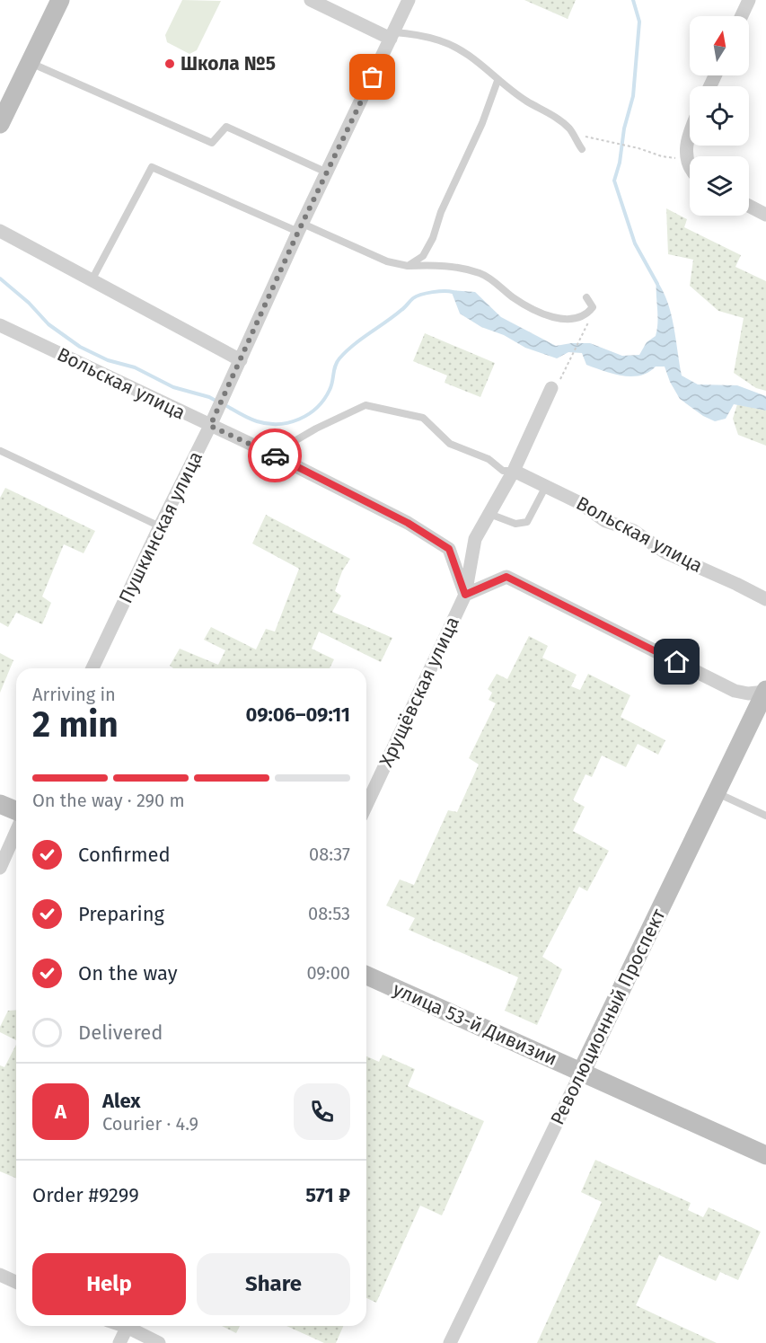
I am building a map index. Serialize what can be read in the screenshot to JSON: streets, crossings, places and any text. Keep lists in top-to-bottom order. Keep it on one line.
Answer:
{"streets":{"street":["Вольская улица","Пушкинская улица","Хрущёвская улица","Революционный Проспект","улица 53-й Дивизии"]},"crossings":[["Вольская улица","Пушкинская улица"],["Вольская улица","Хрущёвская улица"],["Революционный Проспект","улица 53-й Дивизии"]],"places":["Школа №5"],"north":"top","page":{"heading":["2 min","Arriving in","09:06–09:11"],"panel":["Alex","Courier · 4.9","Order #9299","571 ₽"],"bar":"On the way · 290 m","list":[["Confirmed","08:37"],["Preparing","08:53"],["On the way","09:00"],"Delivered"],"round":"A","buttons":["Help","Share"]}}
